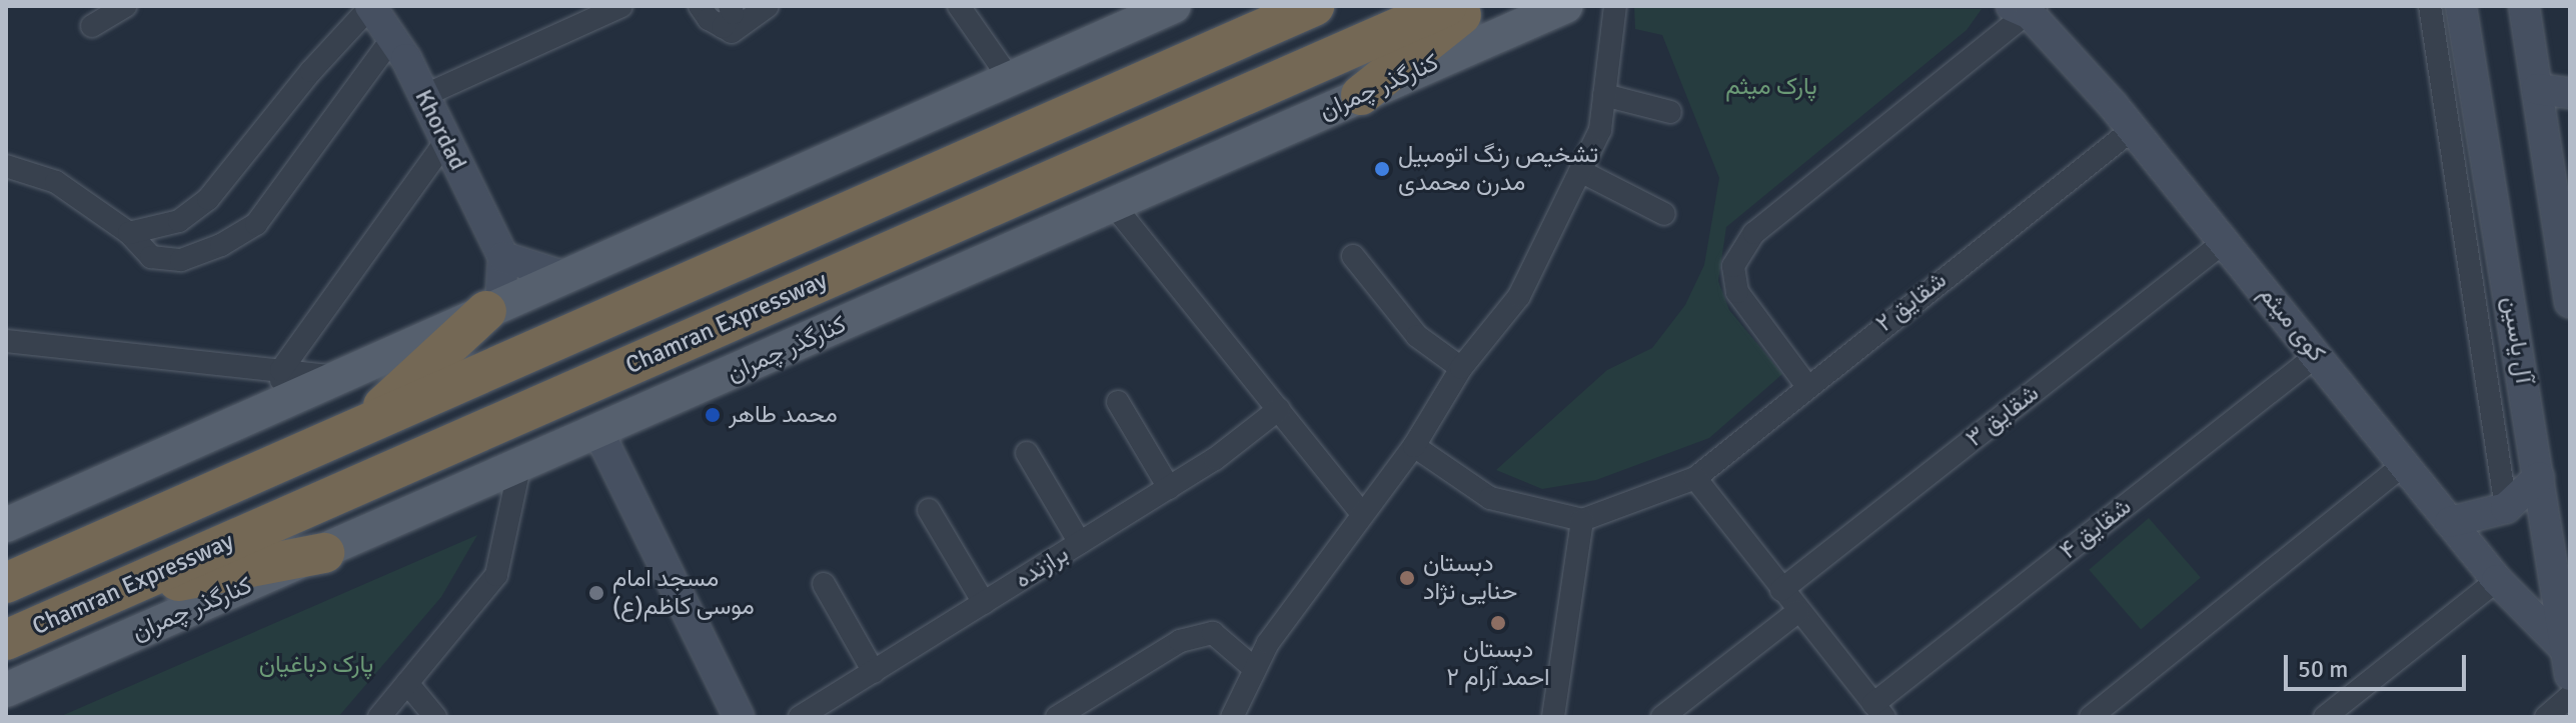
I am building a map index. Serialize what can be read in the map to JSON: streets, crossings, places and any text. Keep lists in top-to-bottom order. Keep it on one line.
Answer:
{"streets":{"highway":["Chamran Expressway"],"main road":["کنارگذر چمران","Khordad","کوی میثم","آل یاسین"],"street":["شقایق ۲","شقایق ۳","شقایق ۴","برازنده"]},"crossings":[["شقایق ۲","کوی میثم"],["کوی میثم","آل یاسین"],["کوی میثم","شقایق ۳"],["کوی میثم","شقایق ۴"]],"parks":["پارک میثم","پارک دباغیان"],"places":["تشخیص رنگ اتومبیل مدرن محمدی","محمد طاهر","دبستان حنایی نژاد","مسجد امام موسی کاظم(ع)","دبستان احمد آرام ۲"],"scale_bar":"50 m"}
